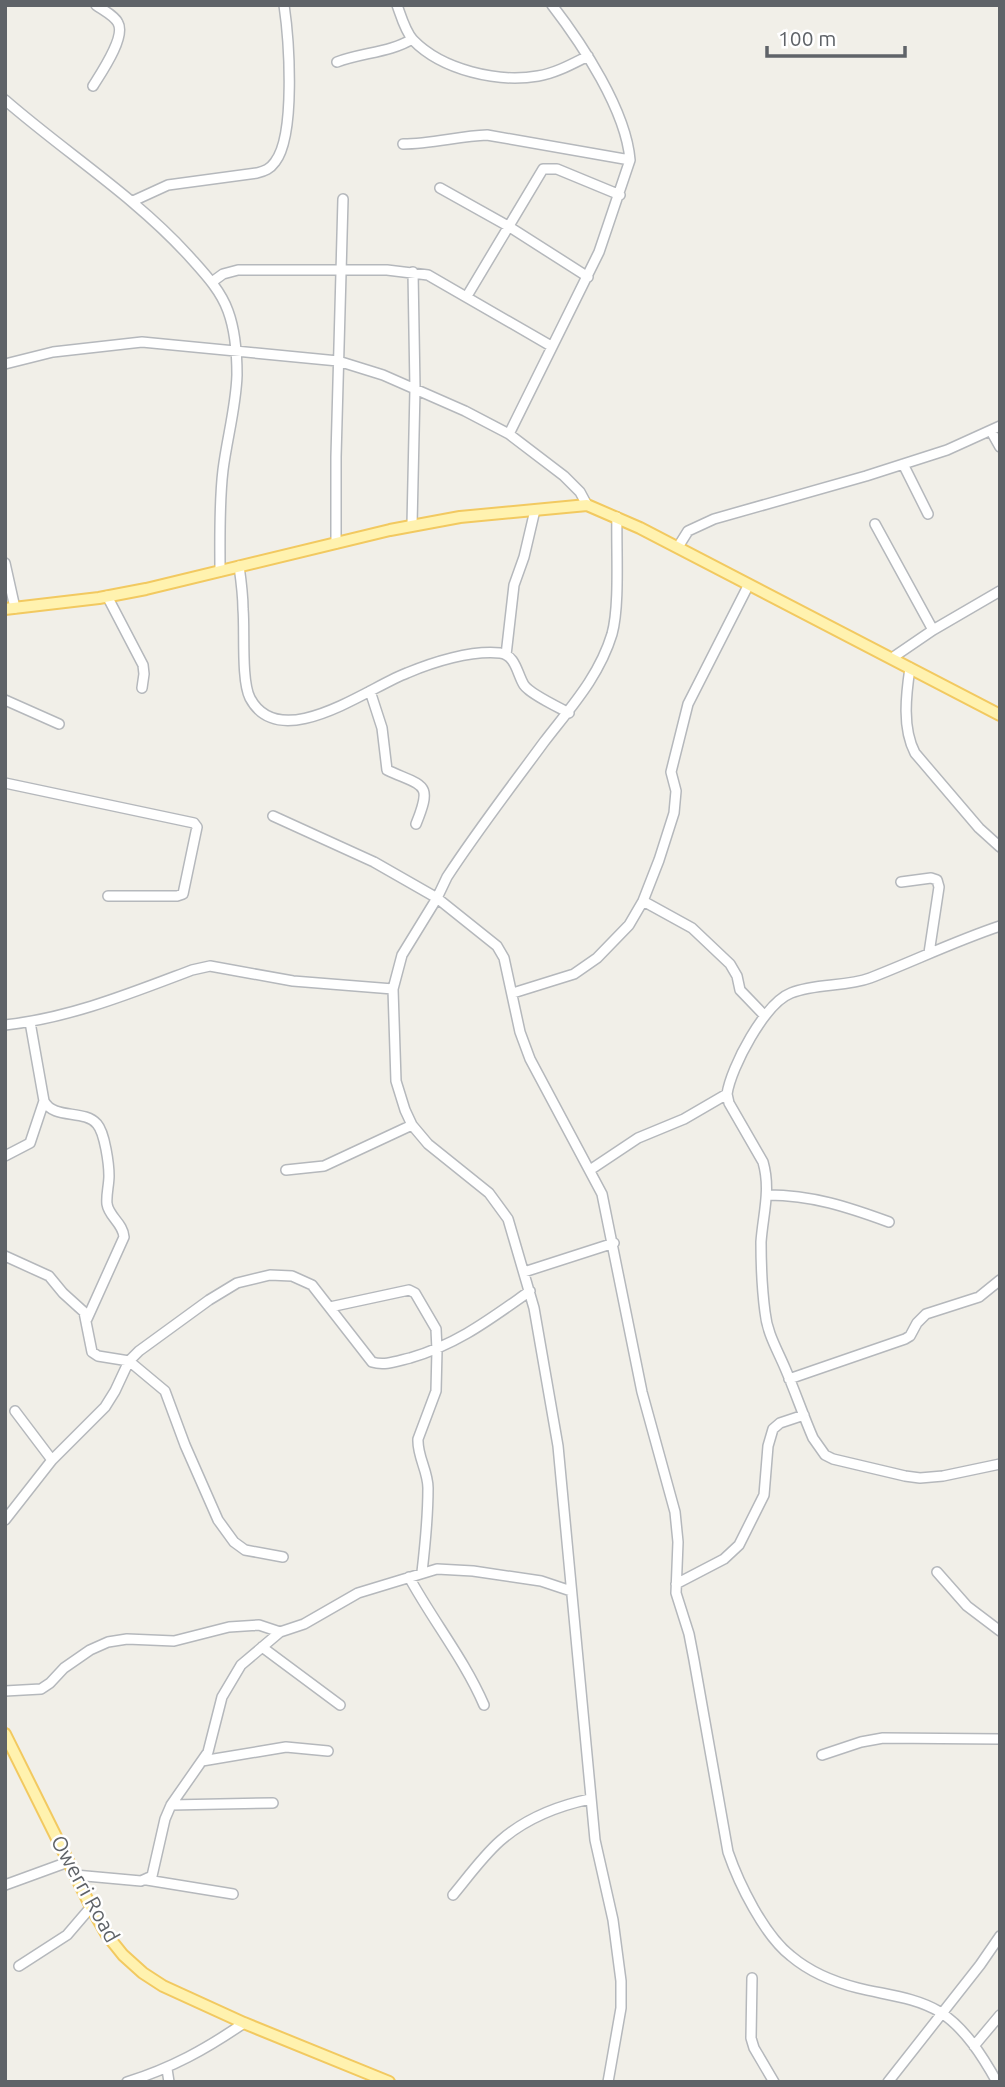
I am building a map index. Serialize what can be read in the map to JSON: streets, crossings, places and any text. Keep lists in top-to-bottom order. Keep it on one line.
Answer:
{"streets":{"main road":["Owerri Road"]},"scale_bar":"100 m"}
